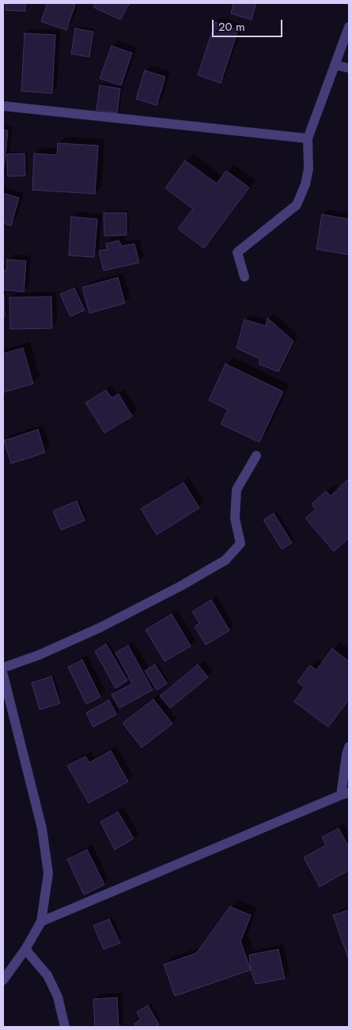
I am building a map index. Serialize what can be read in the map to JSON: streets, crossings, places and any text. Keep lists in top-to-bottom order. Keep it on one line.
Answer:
{"scale_bar":"20 m"}
